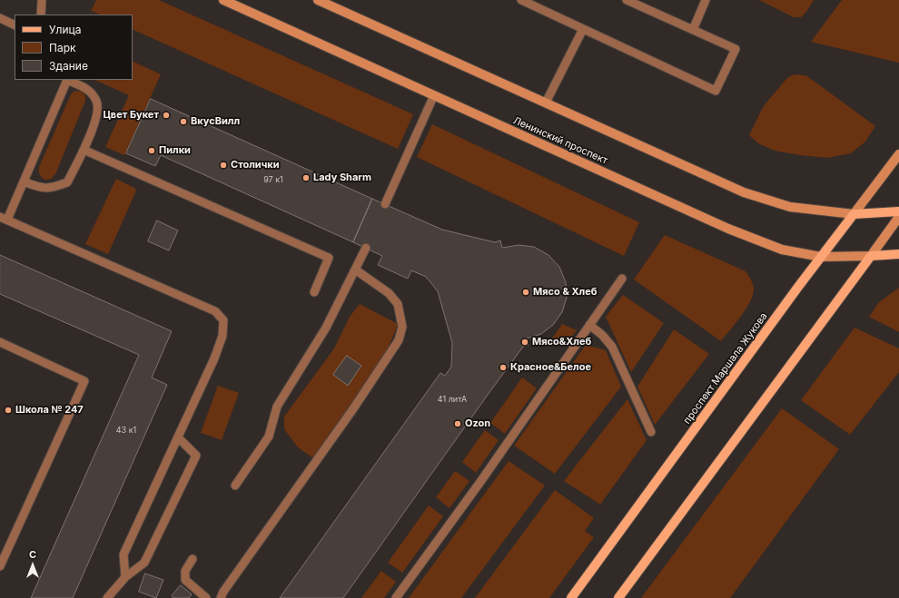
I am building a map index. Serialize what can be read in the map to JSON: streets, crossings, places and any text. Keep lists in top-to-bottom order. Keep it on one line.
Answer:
{"streets":{"main road":["Ленинский проспект","проспект Маршала Жукова"]},"crossings":[["Ленинский проспект","проспект Маршала Жукова"]],"places":["Цвет Букет","ВкусВилл","Пилки","Столички","Lady Sharm","Мясо & Хлеб","Мясо&Хлеб","Красное&Белое","Школа № 247","Ozon"],"house_numbers":["97 к1","41 литА","43 к1"],"legend":["Улица","Парк","Здание"],"north":"top"}
